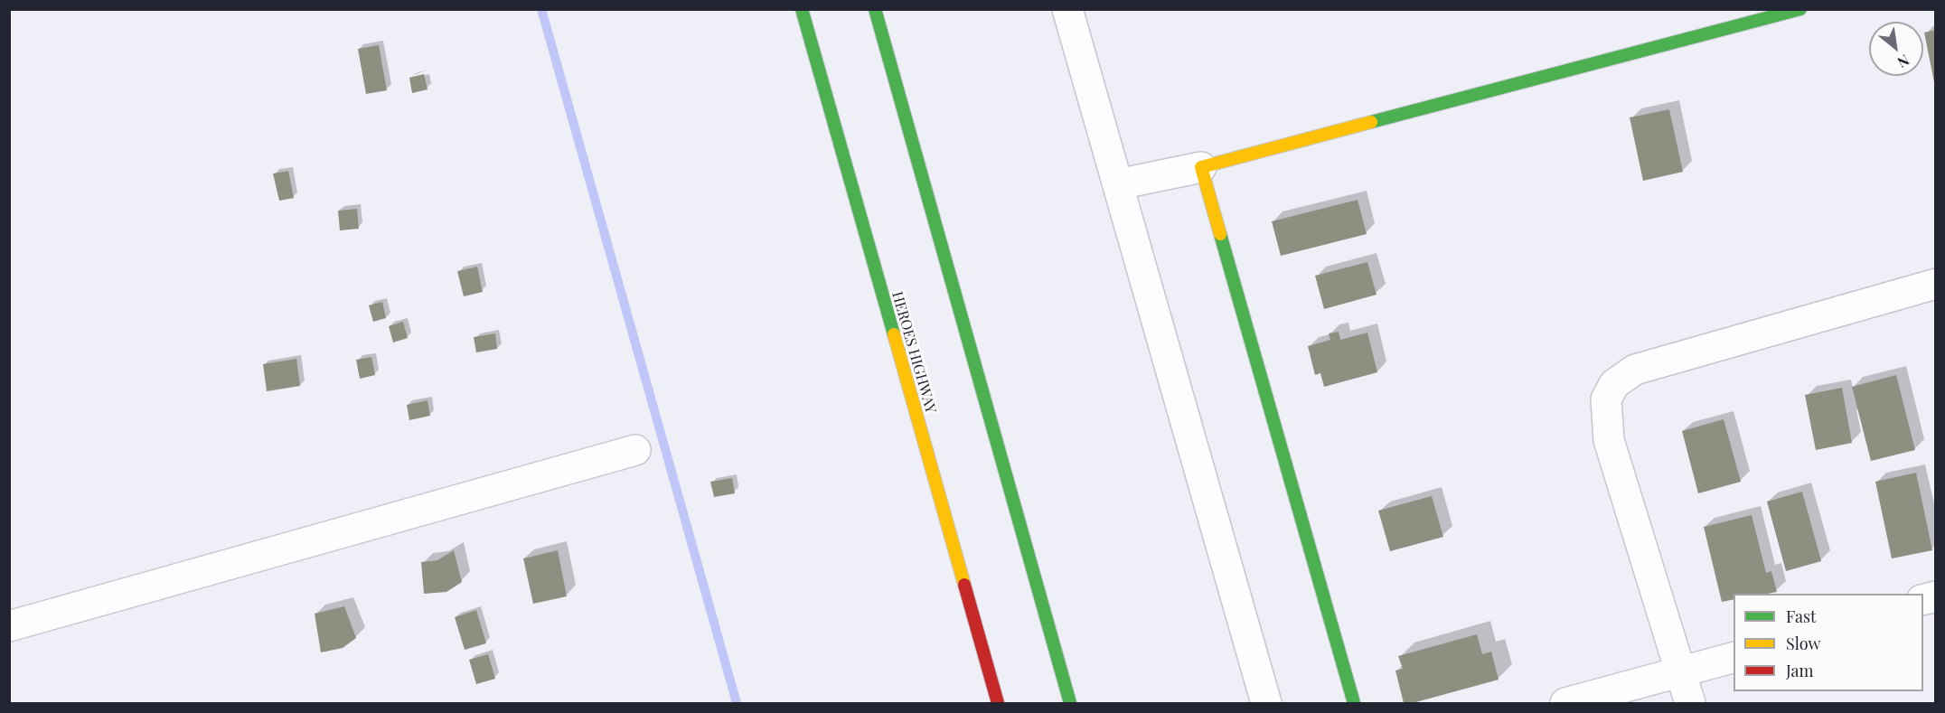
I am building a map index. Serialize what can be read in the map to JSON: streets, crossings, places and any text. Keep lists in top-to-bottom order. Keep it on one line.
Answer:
{"streets":{"main road":["HEROES HIGHWAY"]},"legend":["Fast","Slow","Jam"],"north":"bottom right"}
